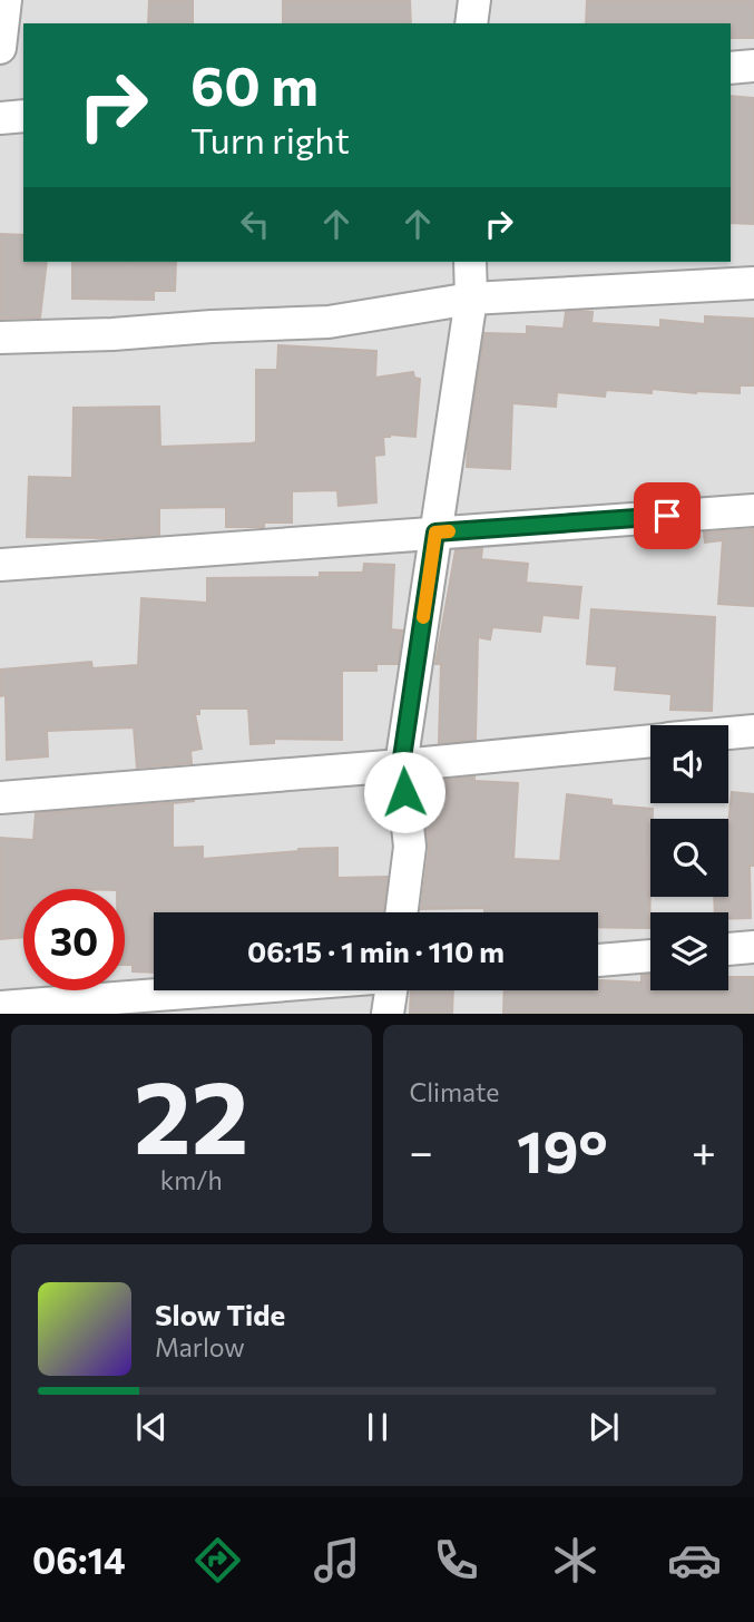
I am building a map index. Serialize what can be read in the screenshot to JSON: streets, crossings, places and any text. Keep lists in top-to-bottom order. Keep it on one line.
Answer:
{"page":{"turn":["60 m","Turn right"],"limit":"30","trip":"06:15 · 1 min · 110 m","tile":[["22","km/h"],"Climate"],"heat":["−","19°","+"],"song":["Slow Tide","Marlow"],"tabs":"06:14"}}
